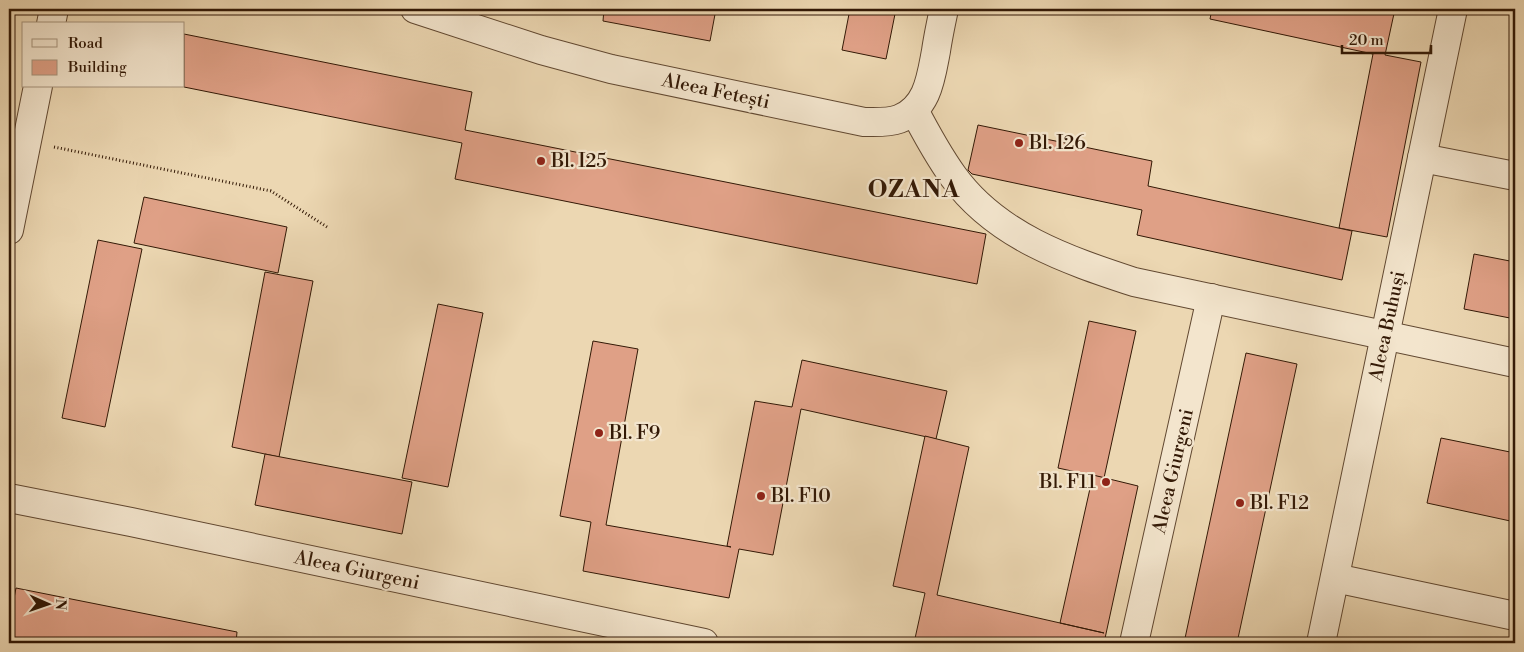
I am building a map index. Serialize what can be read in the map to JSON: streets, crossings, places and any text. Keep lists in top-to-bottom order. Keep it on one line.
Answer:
{"streets":{"street":["Aleea Fetești","Aleea Buhuși","Aleea Giurgeni"]},"districts":["OZANA"],"places":["Bl. I26","Bl. I25","Bl. F9","Bl. F11","Bl. F10","Bl. F12"],"legend":["Road","Building"],"scale_bar":"20 m","north":"right"}
